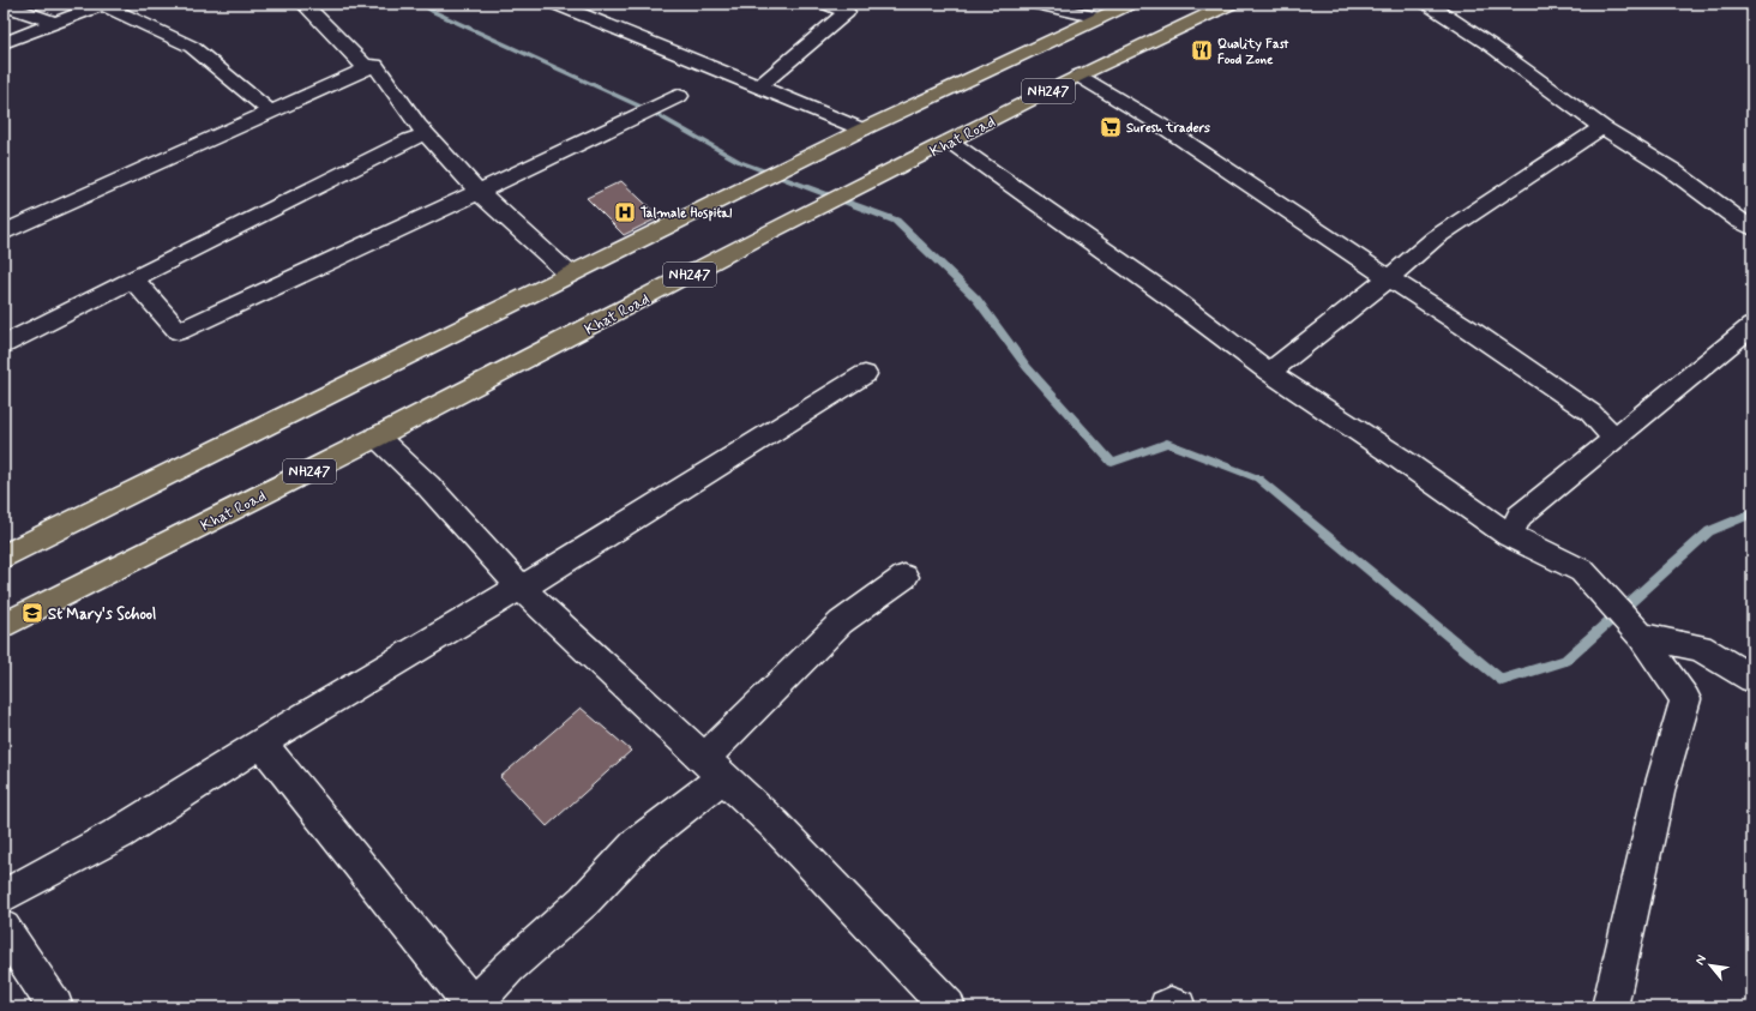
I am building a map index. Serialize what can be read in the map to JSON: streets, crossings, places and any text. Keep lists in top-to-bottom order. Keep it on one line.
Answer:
{"streets":{"highway":["NH247","Khat Road"]},"places":{"restaurant":["Quality Fast Food Zone"],"supermarket":["Suresh traders"],"hospital":["Talmale Hospital"],"school or university":["St Mary's School"]},"north":"top left"}
